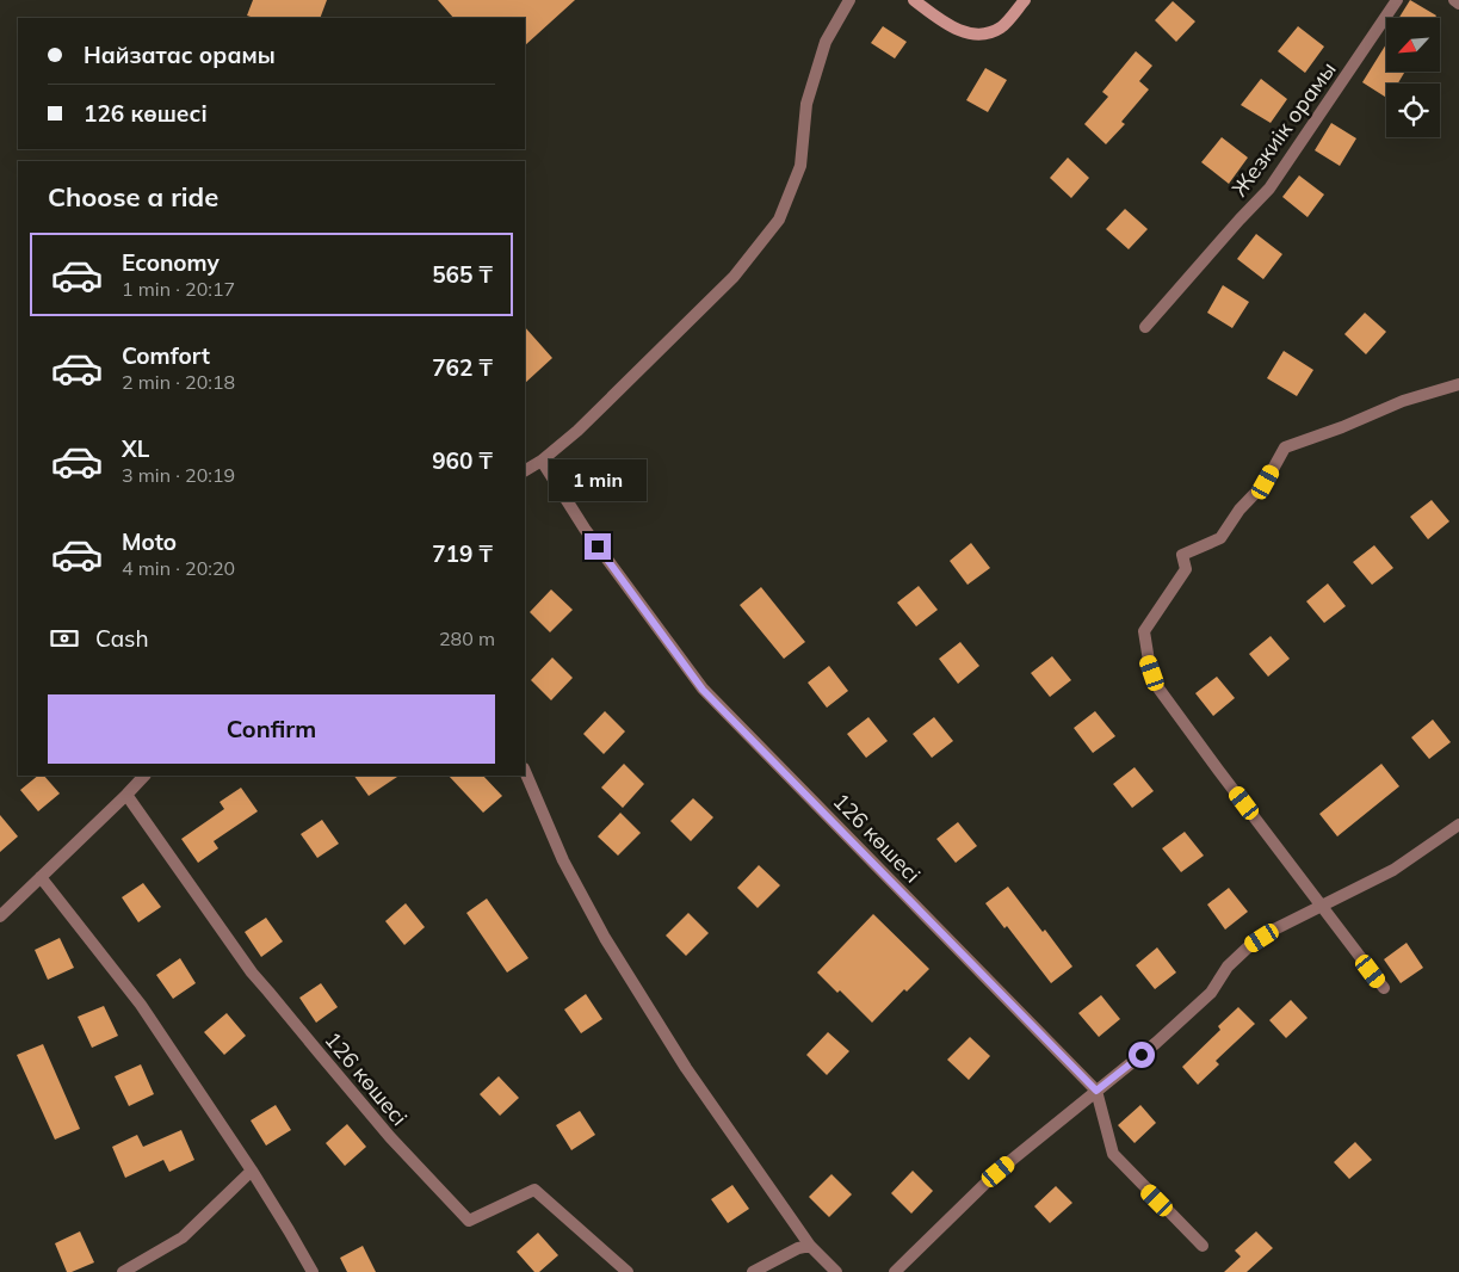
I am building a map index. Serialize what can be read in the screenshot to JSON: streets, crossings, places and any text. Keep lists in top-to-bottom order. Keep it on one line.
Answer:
{"streets":{"street":["Жезкиік орамы","126 көшесі"]},"north":"bottom left","page":{"banner":["Найзатас орамы","126 көшесі"],"heading":"Choose a ride","list":[{"name":"Economy","note":"1 min · 20:17","value":"565 ₸"},{"name":"Comfort","note":"2 min · 20:18","value":"762 ₸"},{"name":"XL","note":"3 min · 20:19","value":"960 ₸"},{"name":"Moto","note":"4 min · 20:20","value":"719 ₸"}],"bubble":"1 min","pay":["Cash","280 m"],"buttons":"Confirm"}}
